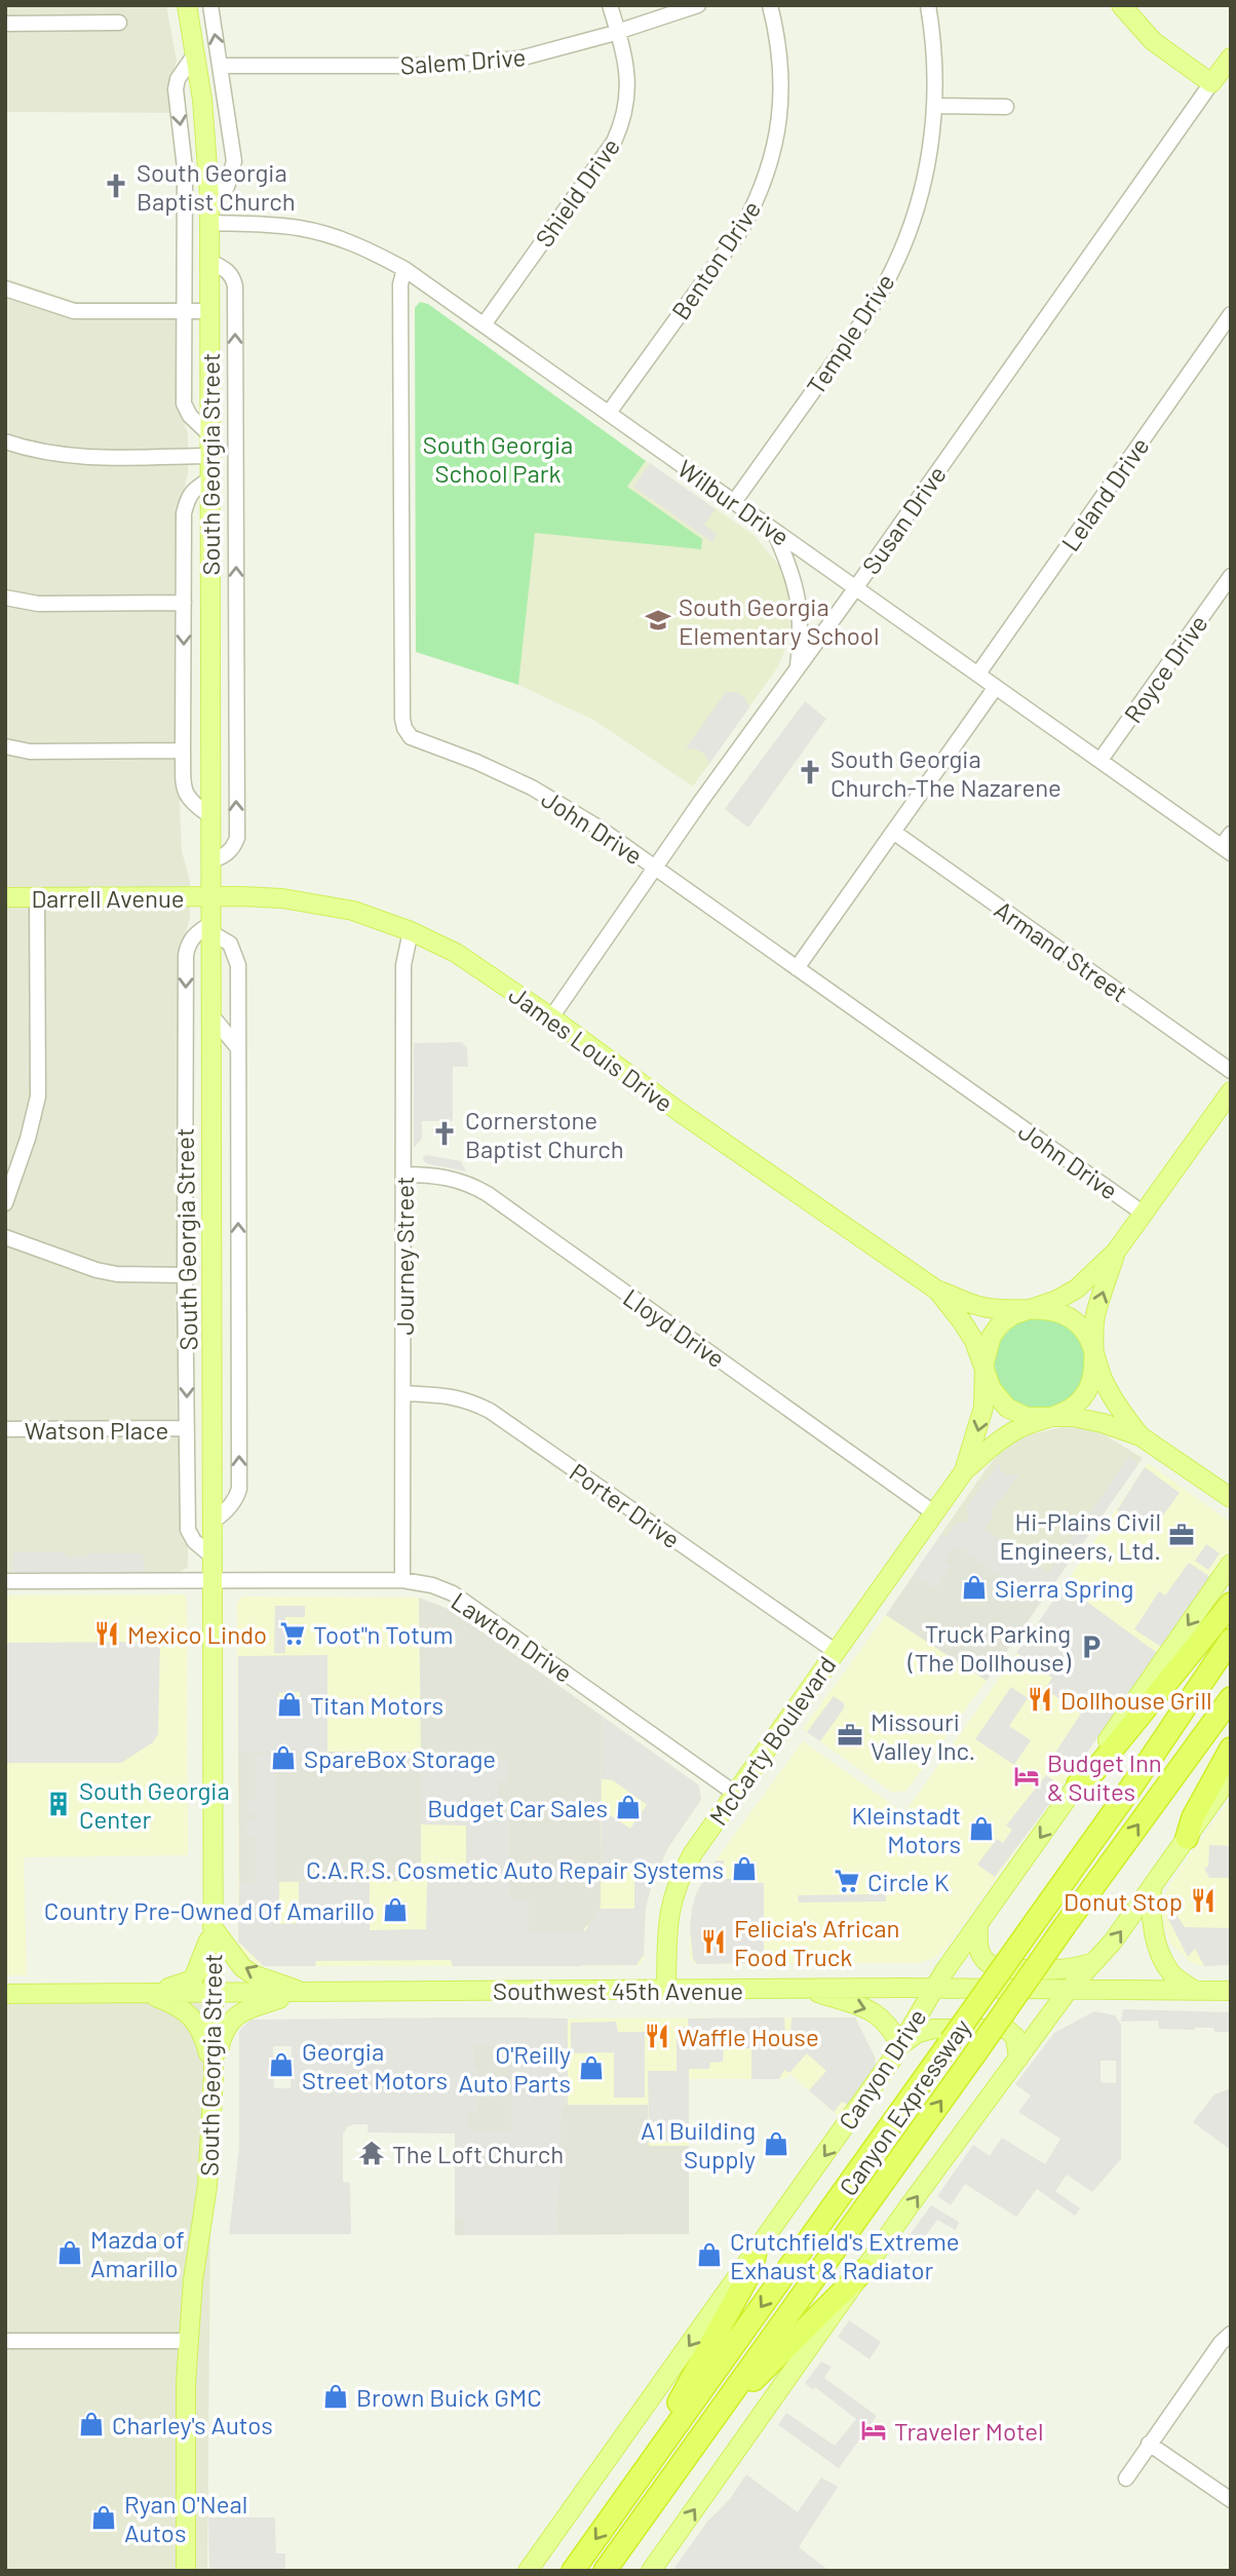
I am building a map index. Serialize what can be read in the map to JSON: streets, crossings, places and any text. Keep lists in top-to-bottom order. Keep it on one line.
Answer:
{"streets":{"highway":["Canyon Expressway"],"main road":["South Georgia Street","Susan Drive","Darrell Avenue","James Louis Drive","McCarty Boulevard","Southwest 45th Avenue","Canyon Drive"],"street":["Salem Drive","Shield Drive","Benton Drive","Temple Drive","Leland Drive","Wilbur Drive","Royce Drive","John Drive","Armand Street","Journey Street","Lloyd Drive","Watson Place","Porter Drive","Lawton Drive"]},"crossings":[["Salem Drive","Shield Drive"],["Shield Drive","Wilbur Drive"],["Benton Drive","Wilbur Drive"],["Temple Drive","Wilbur Drive"],["South Georgia Street","Wilbur Drive"],["South Georgia Street","Darrell Avenue"],["South Georgia Street","James Louis Drive"],["South Georgia Street","Watson Place"],["South Georgia Street","Lawton Drive"],["South Georgia Street","Southwest 45th Avenue"],["Leland Drive","Wilbur Drive"],["Wilbur Drive","Susan Drive"],["Wilbur Drive","Royce Drive"],["Wilbur Drive","John Drive"],["Susan Drive","John Drive"],["Susan Drive","James Louis Drive"],["Darrell Avenue","James Louis Drive"],["James Louis Drive","Journey Street"],["Journey Street","Lloyd Drive"],["Journey Street","Porter Drive"],["Journey Street","Lawton Drive"],["Lloyd Drive","McCarty Boulevard"],["Porter Drive","McCarty Boulevard"],["Lawton Drive","McCarty Boulevard"],["McCarty Boulevard","Southwest 45th Avenue"],["Southwest 45th Avenue","Canyon Drive"]],"parks":["South Georgia School Park"],"places":{"church":["South Georgia Baptist Church","South Georgia Church-The Nazarene","Cornerstone Baptist Church"],"school or university":["South Georgia Elementary School"],"office":["Hi-Plains Civil Engineers, Ltd.","Missouri Valley Inc."],"shop":["Sierra Spring","Titan Motors","SpareBox Storage","Budget Car Sales","Kleinstadt Motors","C.A.R.S. Cosmetic Auto Repair Systems","Country Pre-Owned Of Amarillo","Georgia Street Motors","O'Reilly Auto Parts","A1 Building Supply","Mazda of Amarillo","Crutchfield's Extreme Exhaust & Radiator","Brown Buick GMC","Charley's Autos","Ryan O'Neal Autos"],"restaurant":["Mexico Lindo","Dollhouse Grill","Donut Stop","Felicia's African Food Truck","Waffle House"],"supermarket":["Toot\"n Totum","Circle K"],"parking":["Truck Parking (The Dollhouse)"],"hotel":["Budget Inn & Suites","Traveler Motel"],"building":["South Georgia Center"],"temple":["The Loft Church"]}}
